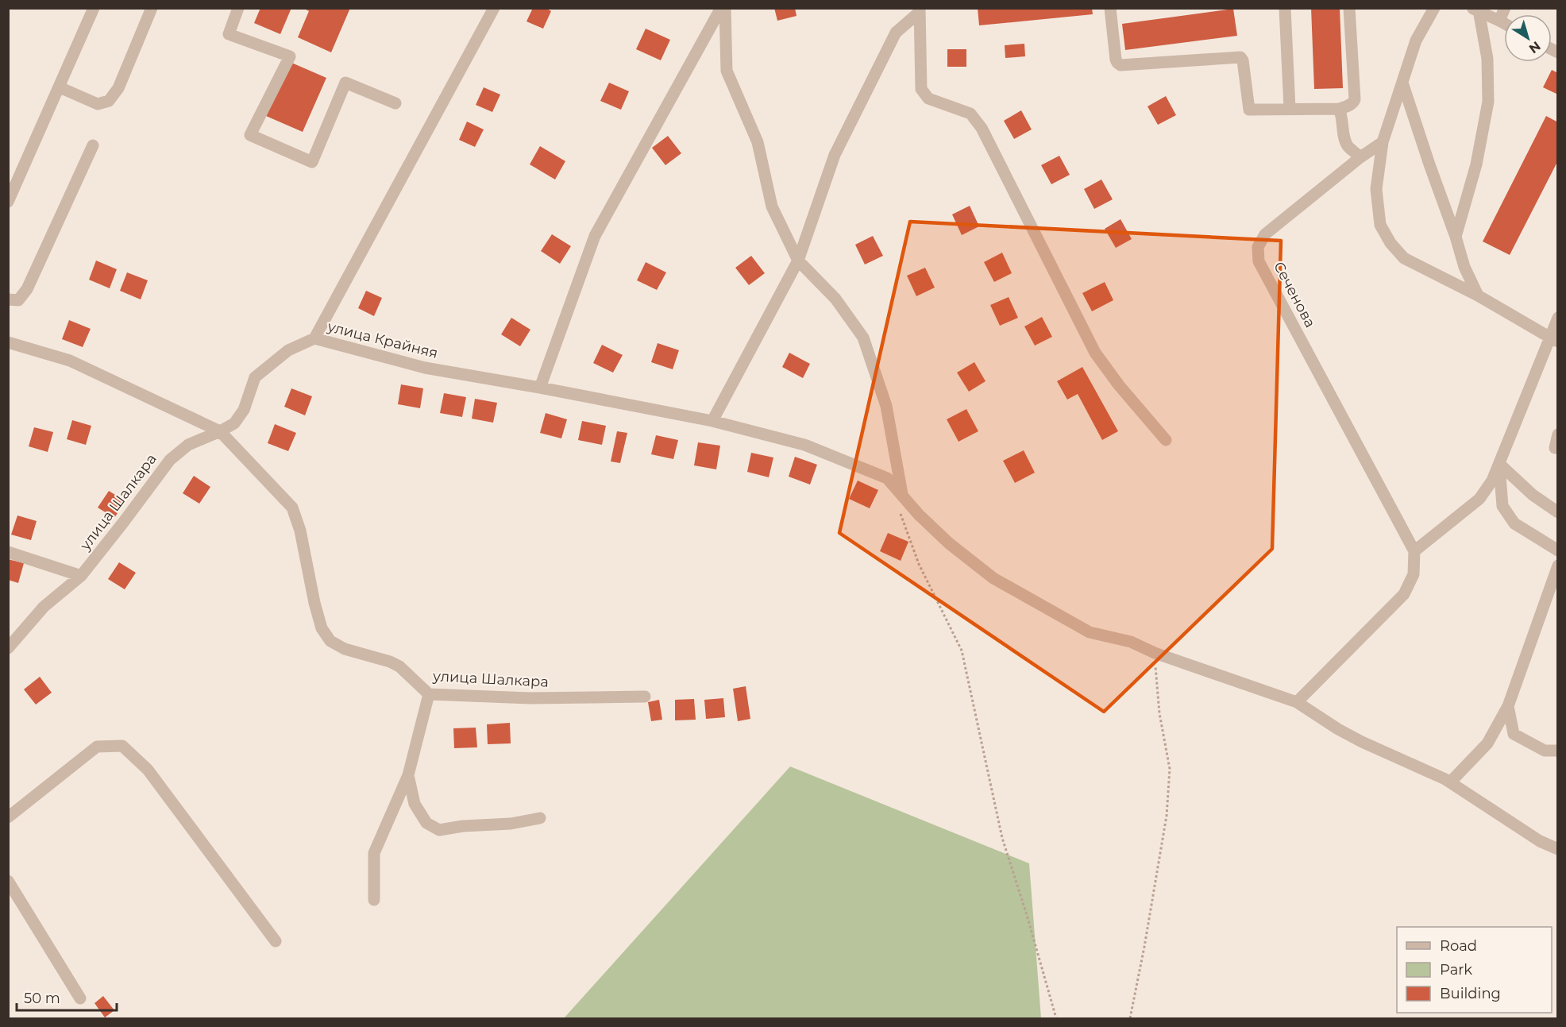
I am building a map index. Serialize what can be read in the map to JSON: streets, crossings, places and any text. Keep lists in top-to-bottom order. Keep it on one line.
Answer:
{"streets":{"street":["Сеченова","улица Крайняя","улица Шалкара"]},"crossings":[["улица Крайняя","улица Шалкара"]],"legend":["Road","Park","Building"],"scale_bar":"50 m","north":"bottom right"}
